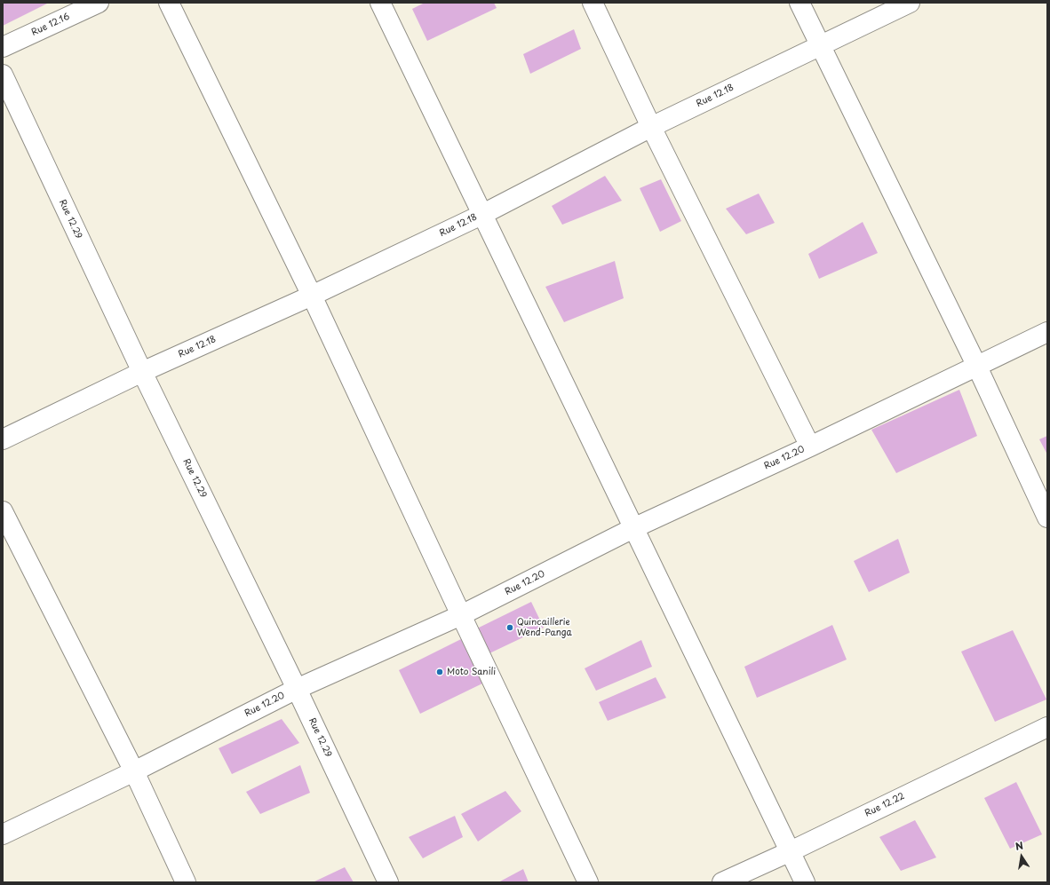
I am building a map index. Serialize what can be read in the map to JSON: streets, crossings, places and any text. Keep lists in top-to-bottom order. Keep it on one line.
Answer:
{"streets":{"street":["Rue 12.16","Rue 12.18","Rue 12.29","Rue 12.20","Rue 12.22"]},"crossings":[["Rue 12.18","Rue 12.29"],["Rue 12.29","Rue 12.20"]],"places":["Quincaillerie Wend-Panga","Moto Sanili"],"north":"top"}
